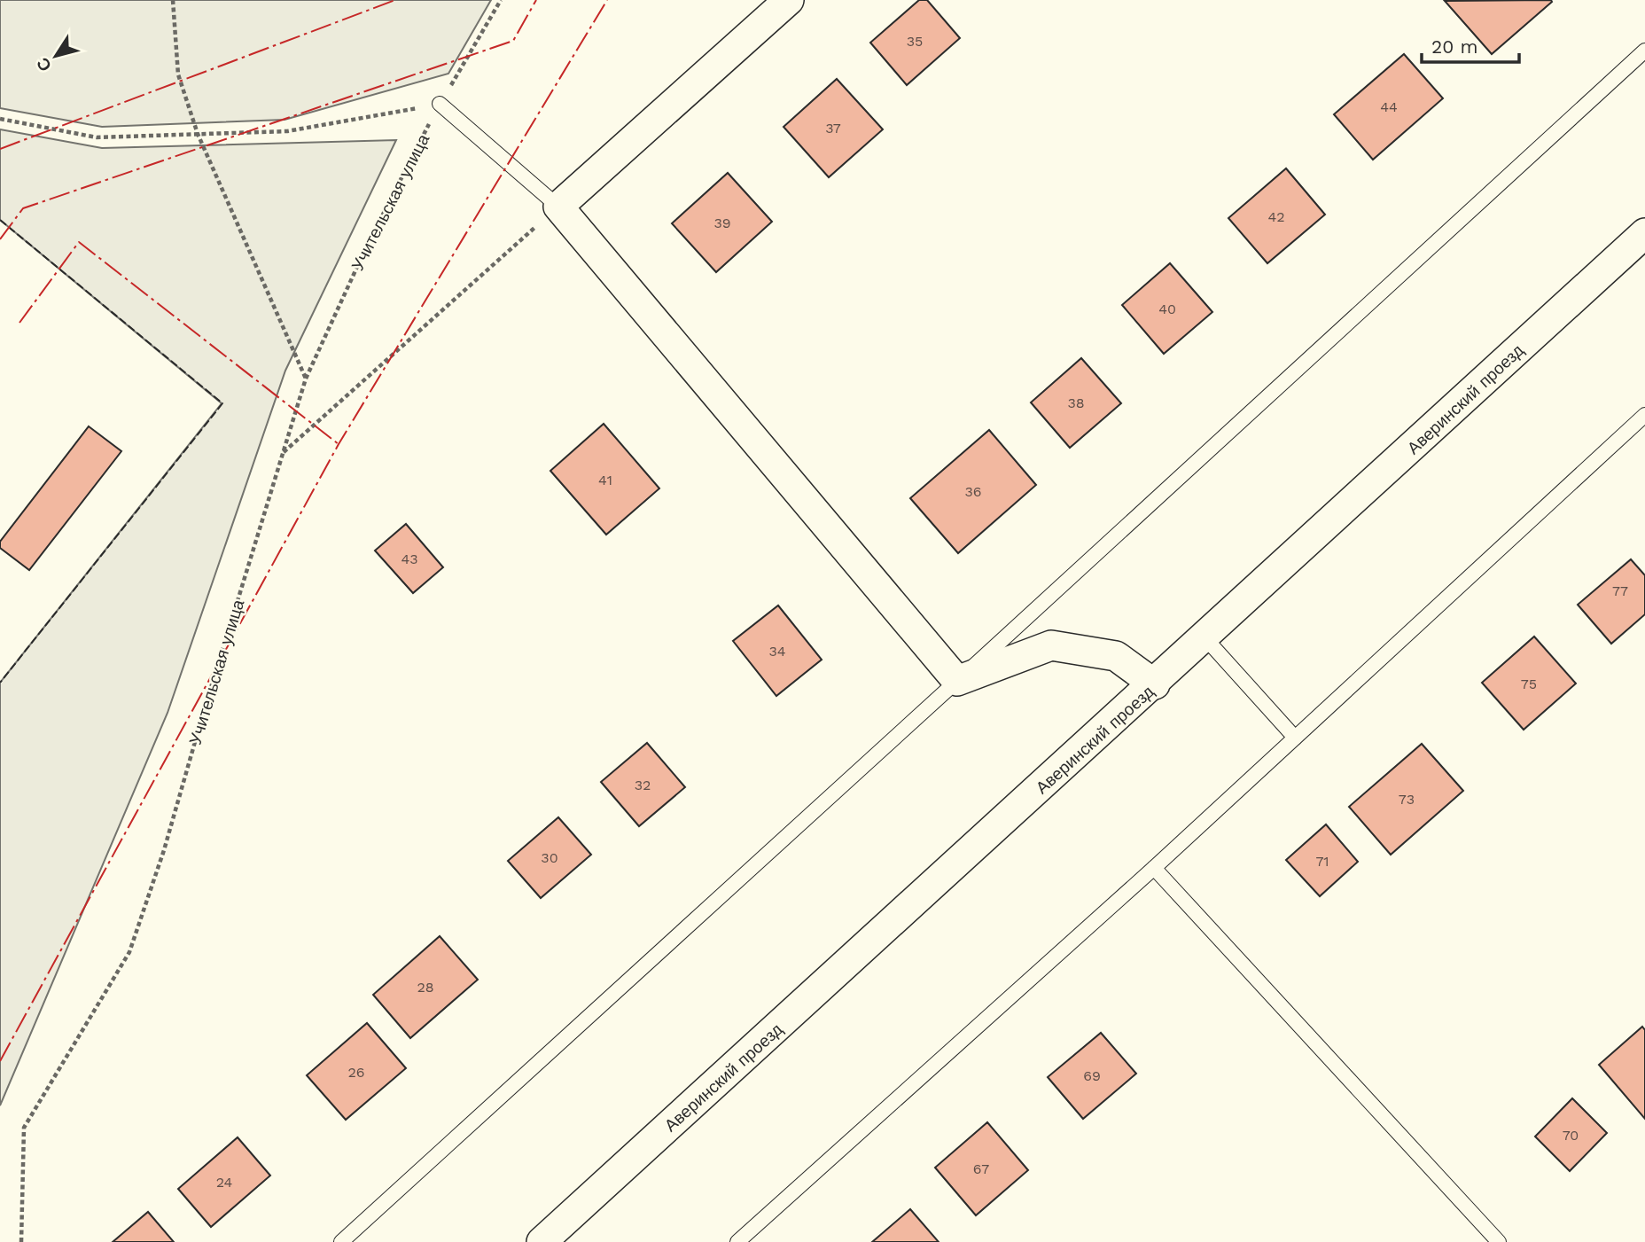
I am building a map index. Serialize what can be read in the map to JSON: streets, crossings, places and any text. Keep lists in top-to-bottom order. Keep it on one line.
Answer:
{"streets":{"street":["Аверинский проезд"],"path":["Учительская улица"]},"house_numbers":["35","44","37","42","39","40","38","41","36","43","77","34","75","32","73","30","71","28","26","69","70","67","24"],"scale_bar":"20 m","north":"bottom left"}
